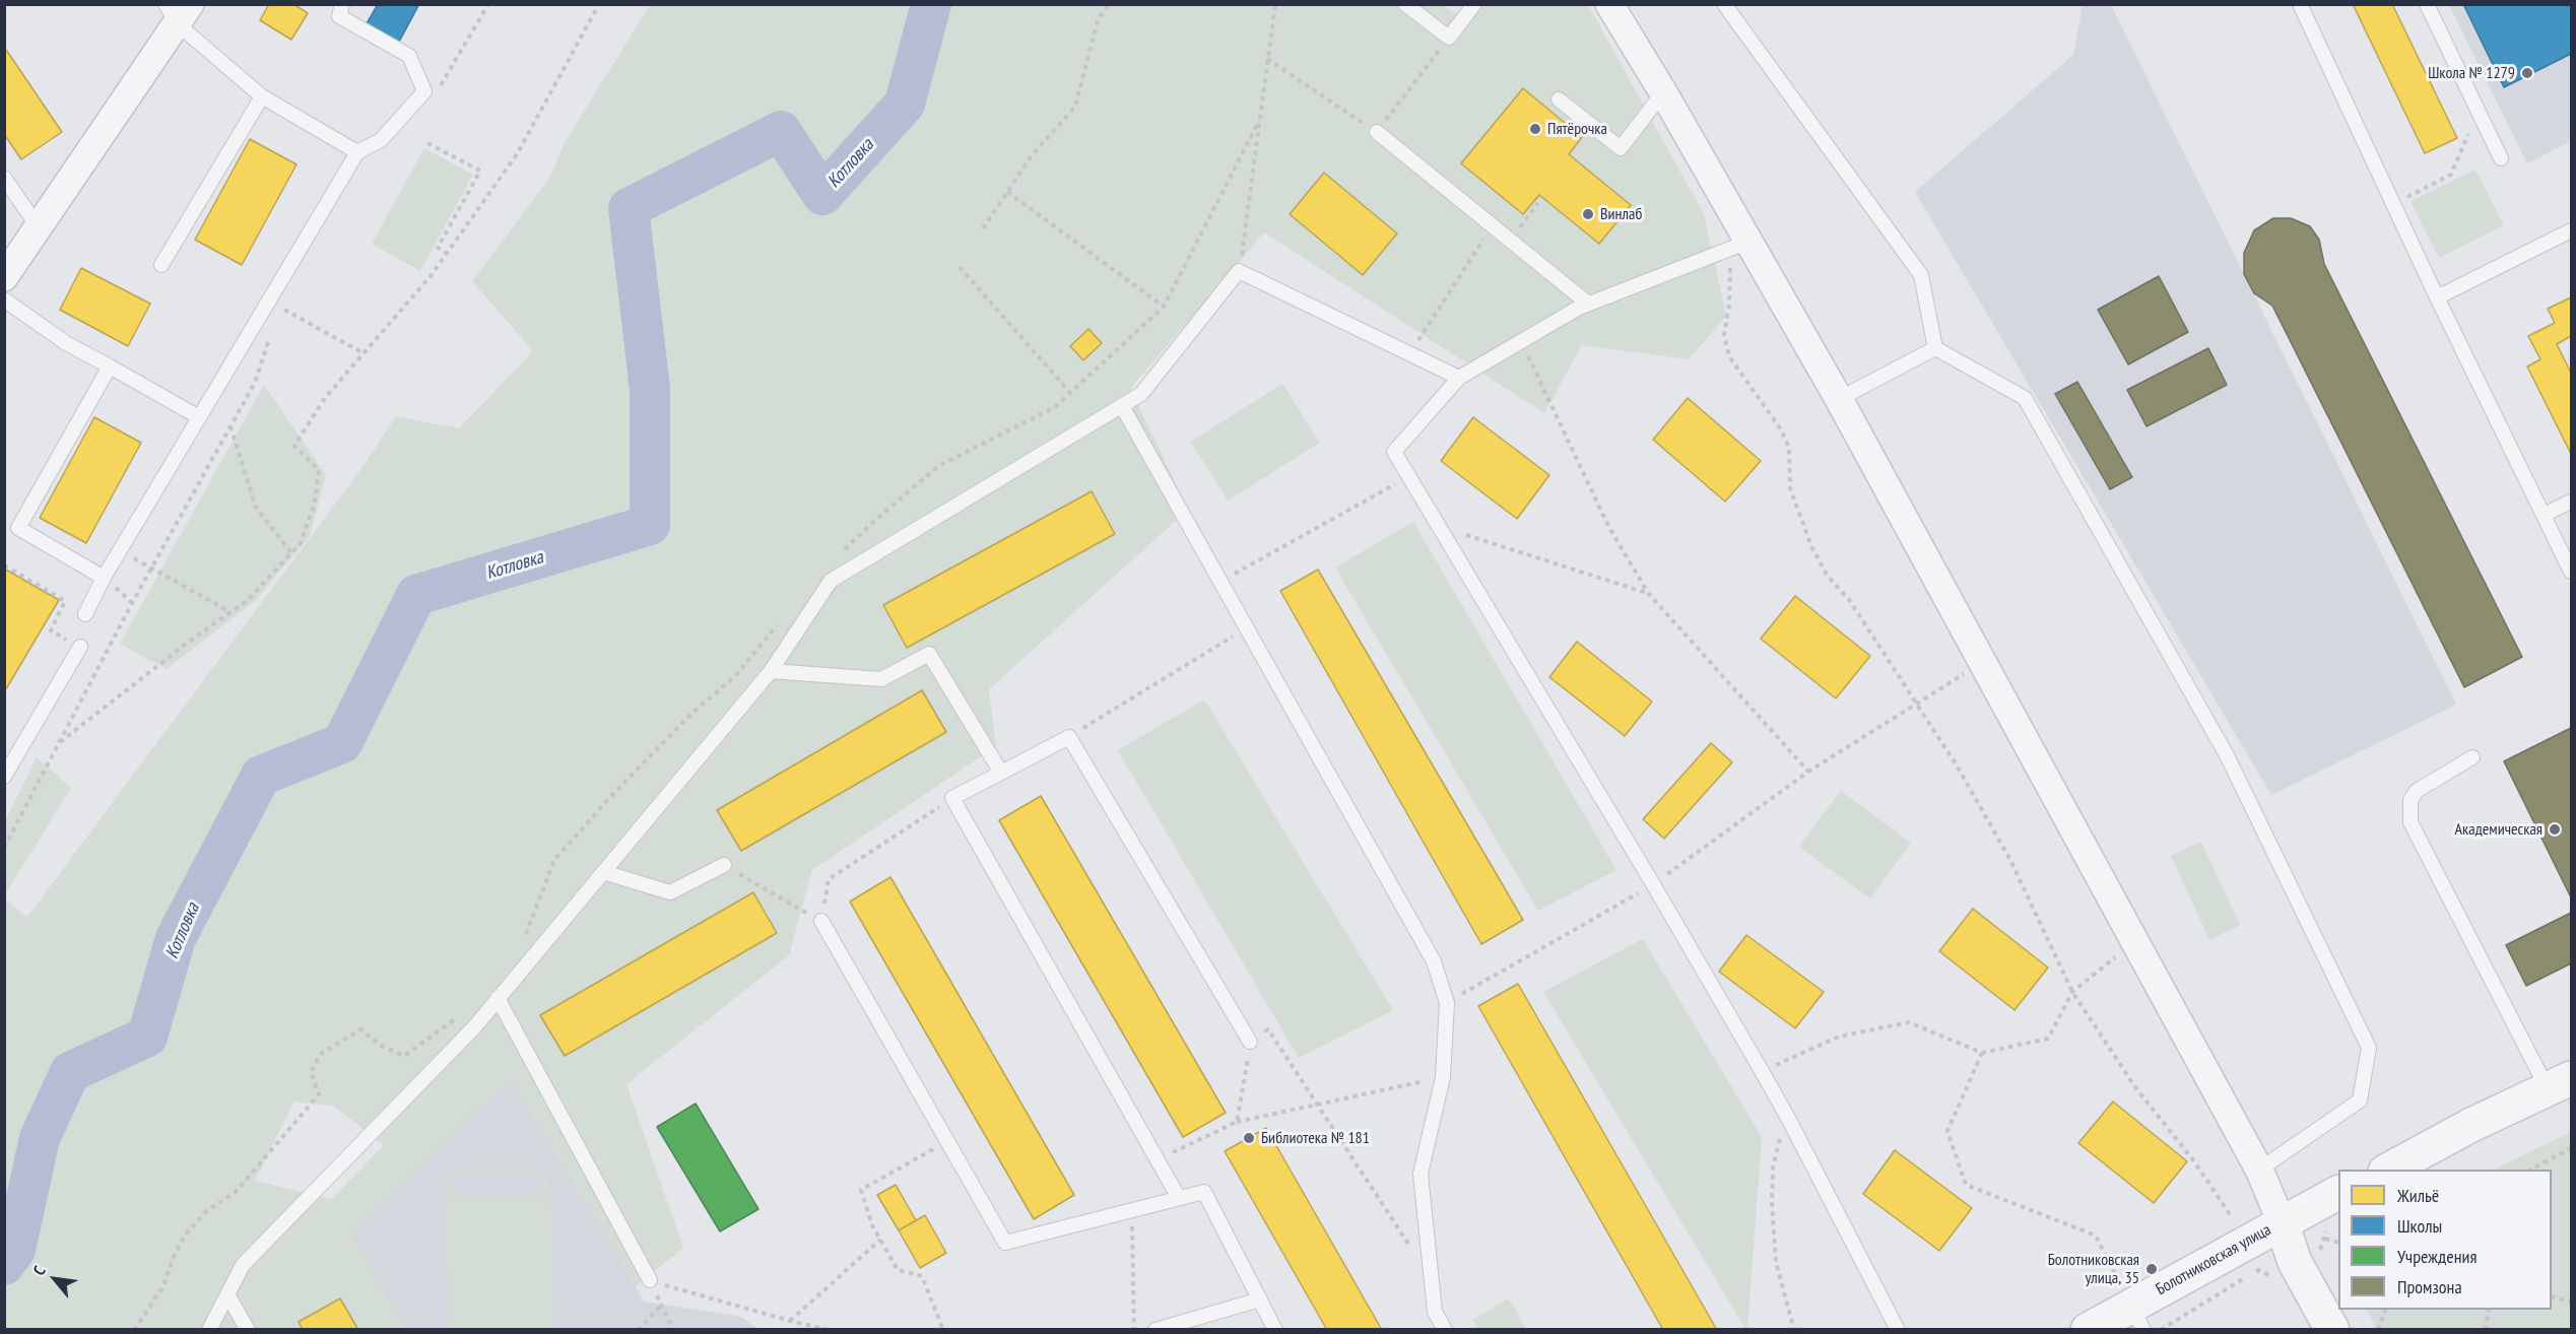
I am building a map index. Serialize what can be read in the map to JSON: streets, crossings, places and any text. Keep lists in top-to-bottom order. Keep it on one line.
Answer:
{"streets":{"street":["Болотниковская улица"]},"water":["Котловка"],"places":["Школа № 1279","Пятёрочка","Винлаб","Академическая","Библиотека № 181","Болотниковская улица, 35"],"legend":["Жильё","Школы","Учреждения","Промзона"],"north":"top left"}
